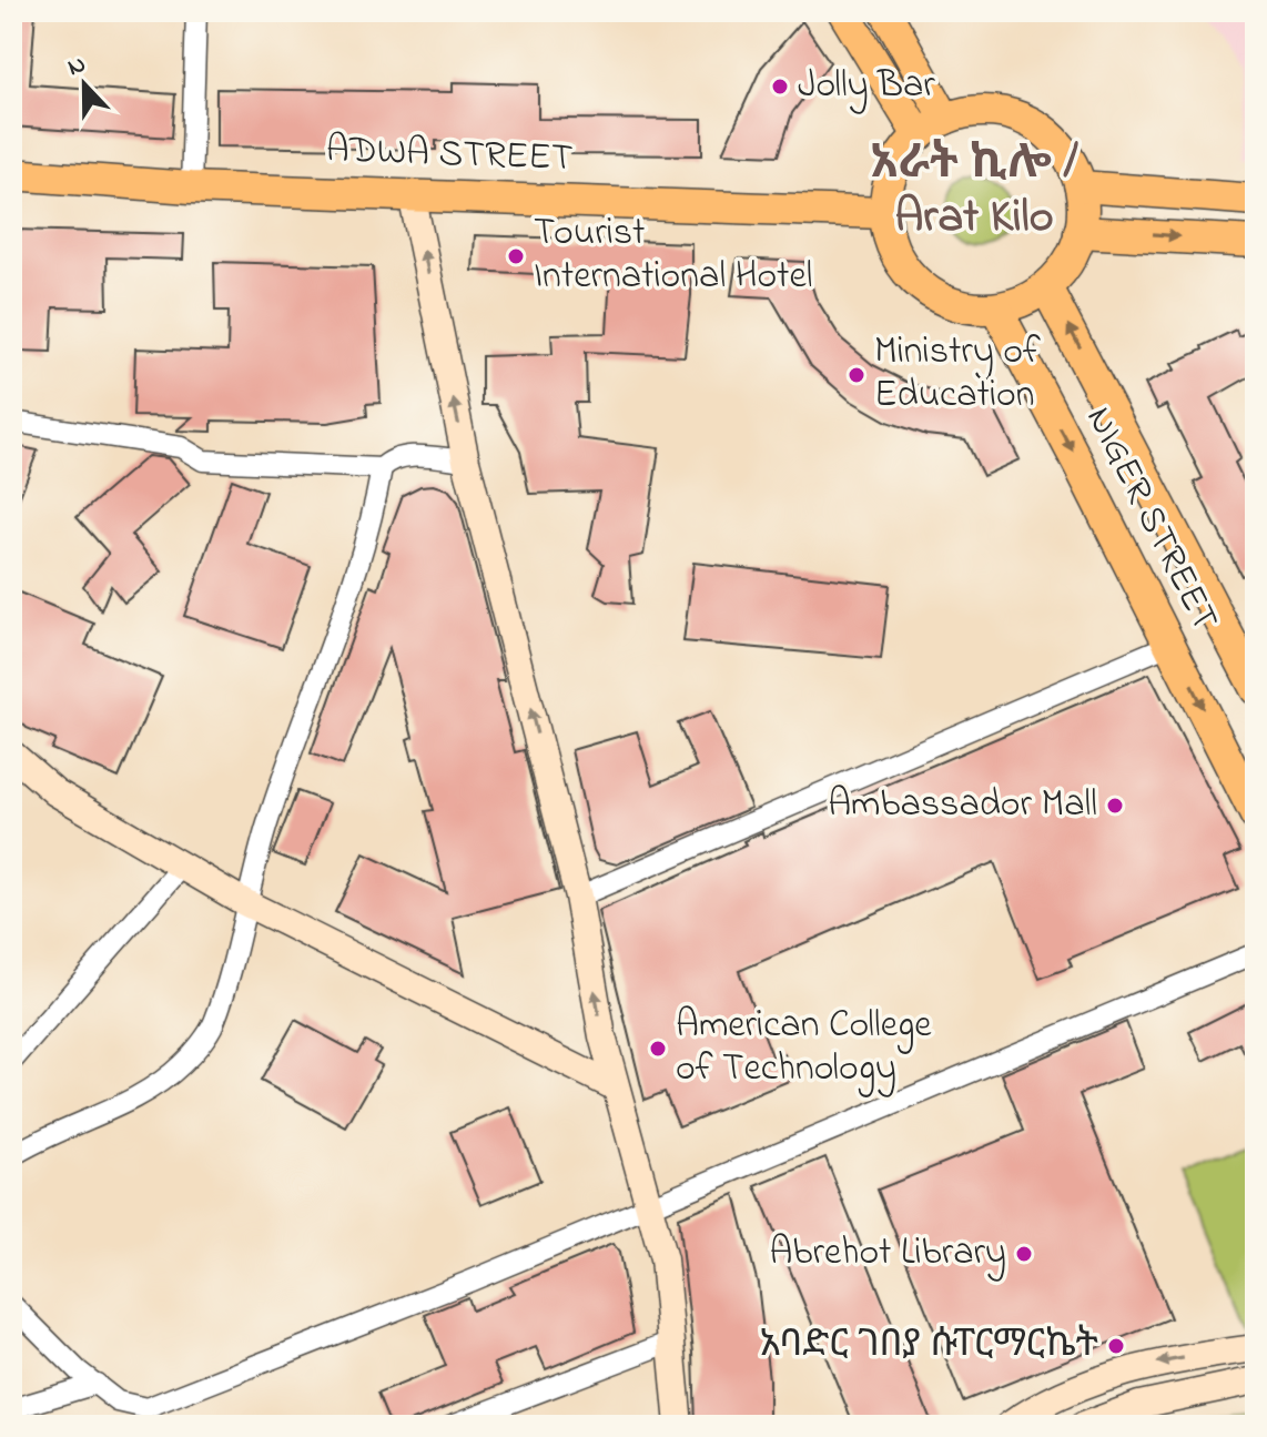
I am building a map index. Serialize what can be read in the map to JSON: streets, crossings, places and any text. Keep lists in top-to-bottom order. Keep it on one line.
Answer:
{"streets":{"main road":["ADWA STREET","NIGER STREET"]},"crossings":[["ADWA STREET","NIGER STREET"]],"districts":["አራት ኪሎ / Arat Kilo"],"places":["Jolly Bar","Tourist International Hotel","Ministry of Education","Ambassador Mall","American College of Technology","Abrehot Library","አባድር ገበያ ሱፐርማርኬት"],"north":"top"}
